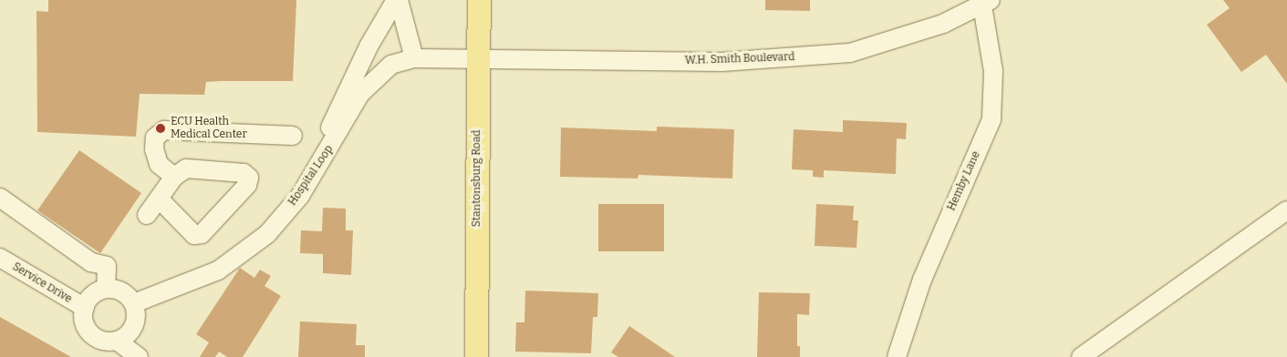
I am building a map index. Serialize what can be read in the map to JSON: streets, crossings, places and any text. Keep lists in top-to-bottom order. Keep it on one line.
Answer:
{"streets":{"main road":["Stantonsburg Road"],"street":["W.H. Smith Boulevard","Hospital Loop","Hemby Lane","Service Drive"]},"crossings":[["W.H. Smith Boulevard","Hospital Loop"],["W.H. Smith Boulevard","Stantonsburg Road"],["W.H. Smith Boulevard","Hemby Lane"],["Hospital Loop","Stantonsburg Road"],["Hospital Loop","Service Drive"]],"places":["ECU Health Medical Center"]}
